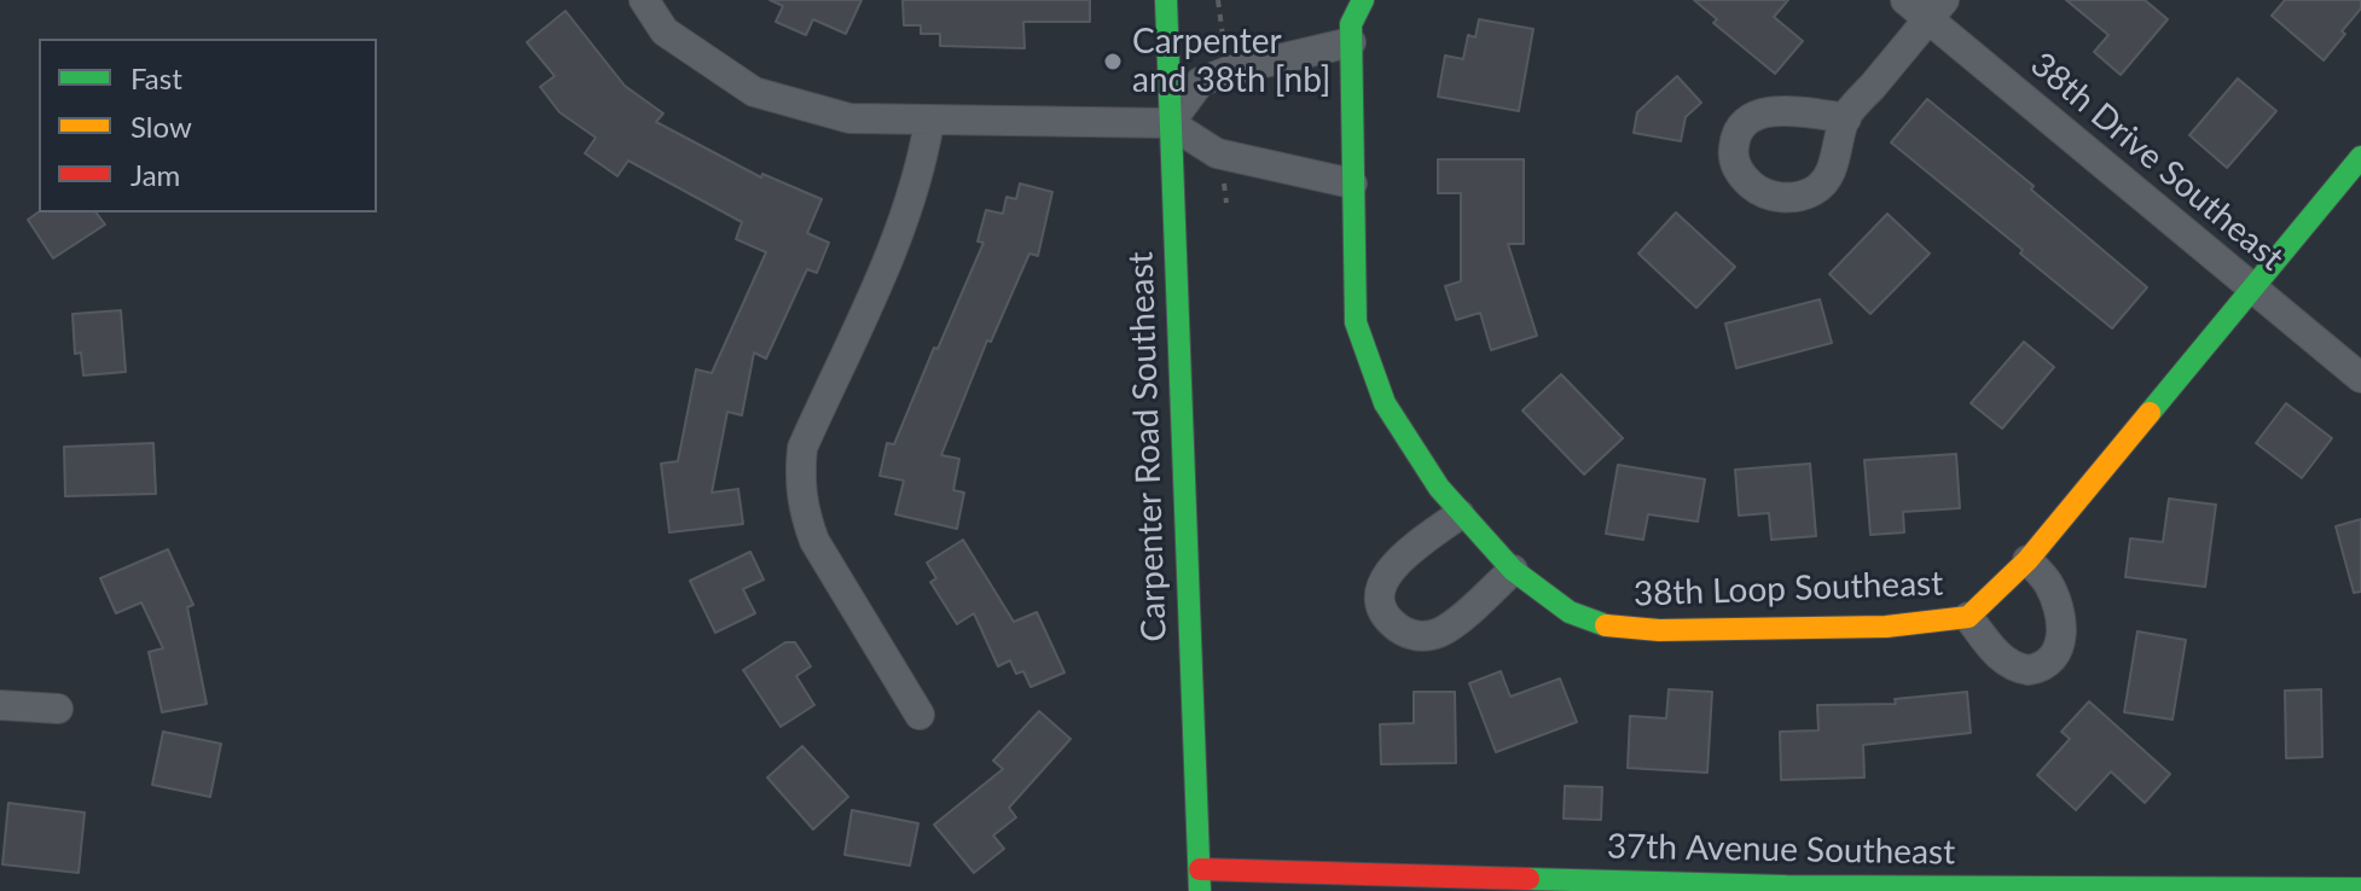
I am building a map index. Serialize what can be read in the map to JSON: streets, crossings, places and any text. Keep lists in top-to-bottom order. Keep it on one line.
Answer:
{"streets":{"street":["38th Drive Southeast","Carpenter Road Southeast","38th Loop Southeast","37th Avenue Southeast"]},"crossings":[["38th Drive Southeast","38th Loop Southeast"],["Carpenter Road Southeast","37th Avenue Southeast"]],"places":["Carpenter and 38th [nb]"],"legend":["Fast","Slow","Jam"]}
